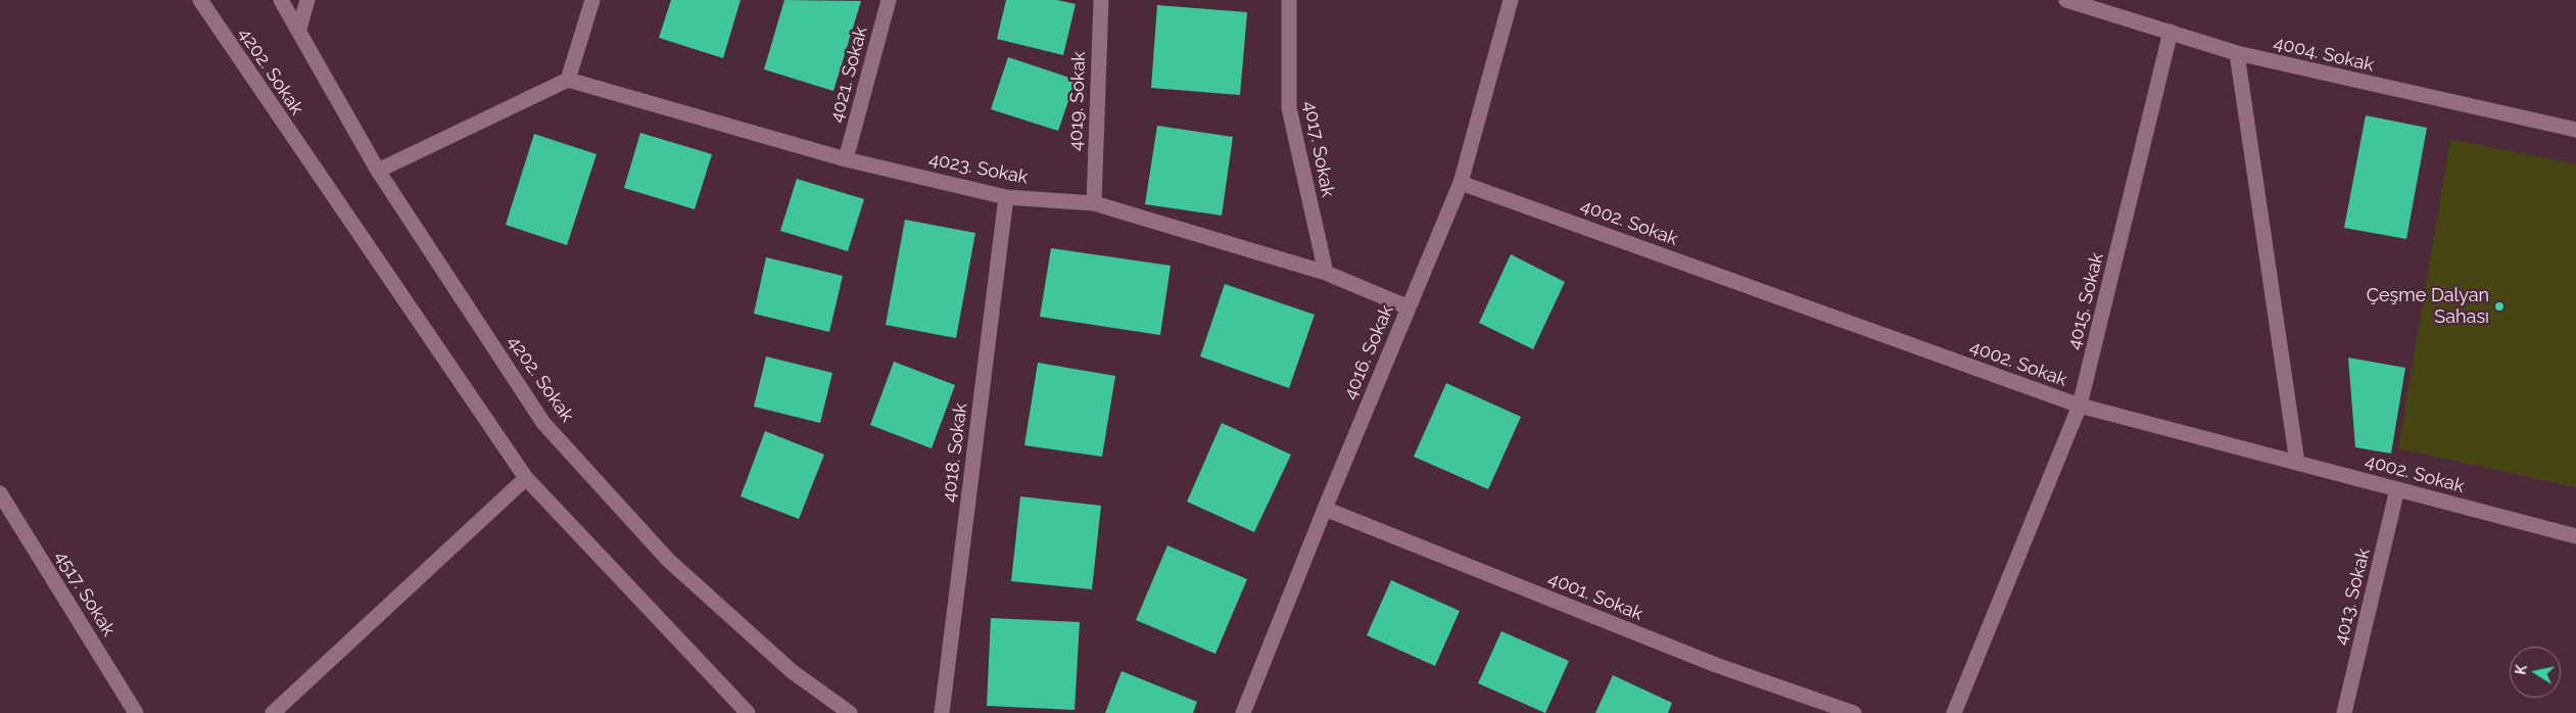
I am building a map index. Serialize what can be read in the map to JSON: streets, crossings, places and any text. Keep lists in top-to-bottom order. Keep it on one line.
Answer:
{"streets":{"street":["4004. Sokak","4202. Sokak","4021. Sokak","4019. Sokak","4017. Sokak","4023. Sokak","4002. Sokak","4015. Sokak","4016. Sokak","4018. Sokak","4517. Sokak","4001. Sokak","4013. Sokak"]},"crossings":[["4004. Sokak","4015. Sokak"],["4021. Sokak","4023. Sokak"],["4019. Sokak","4023. Sokak"],["4017. Sokak","4023. Sokak"],["4023. Sokak","4016. Sokak"],["4023. Sokak","4018. Sokak"],["4002. Sokak","4015. Sokak"],["4002. Sokak","4016. Sokak"],["4002. Sokak","4013. Sokak"],["4016. Sokak","4001. Sokak"]],"places":["Çeşme Dalyan Sahası"],"north":"left"}
